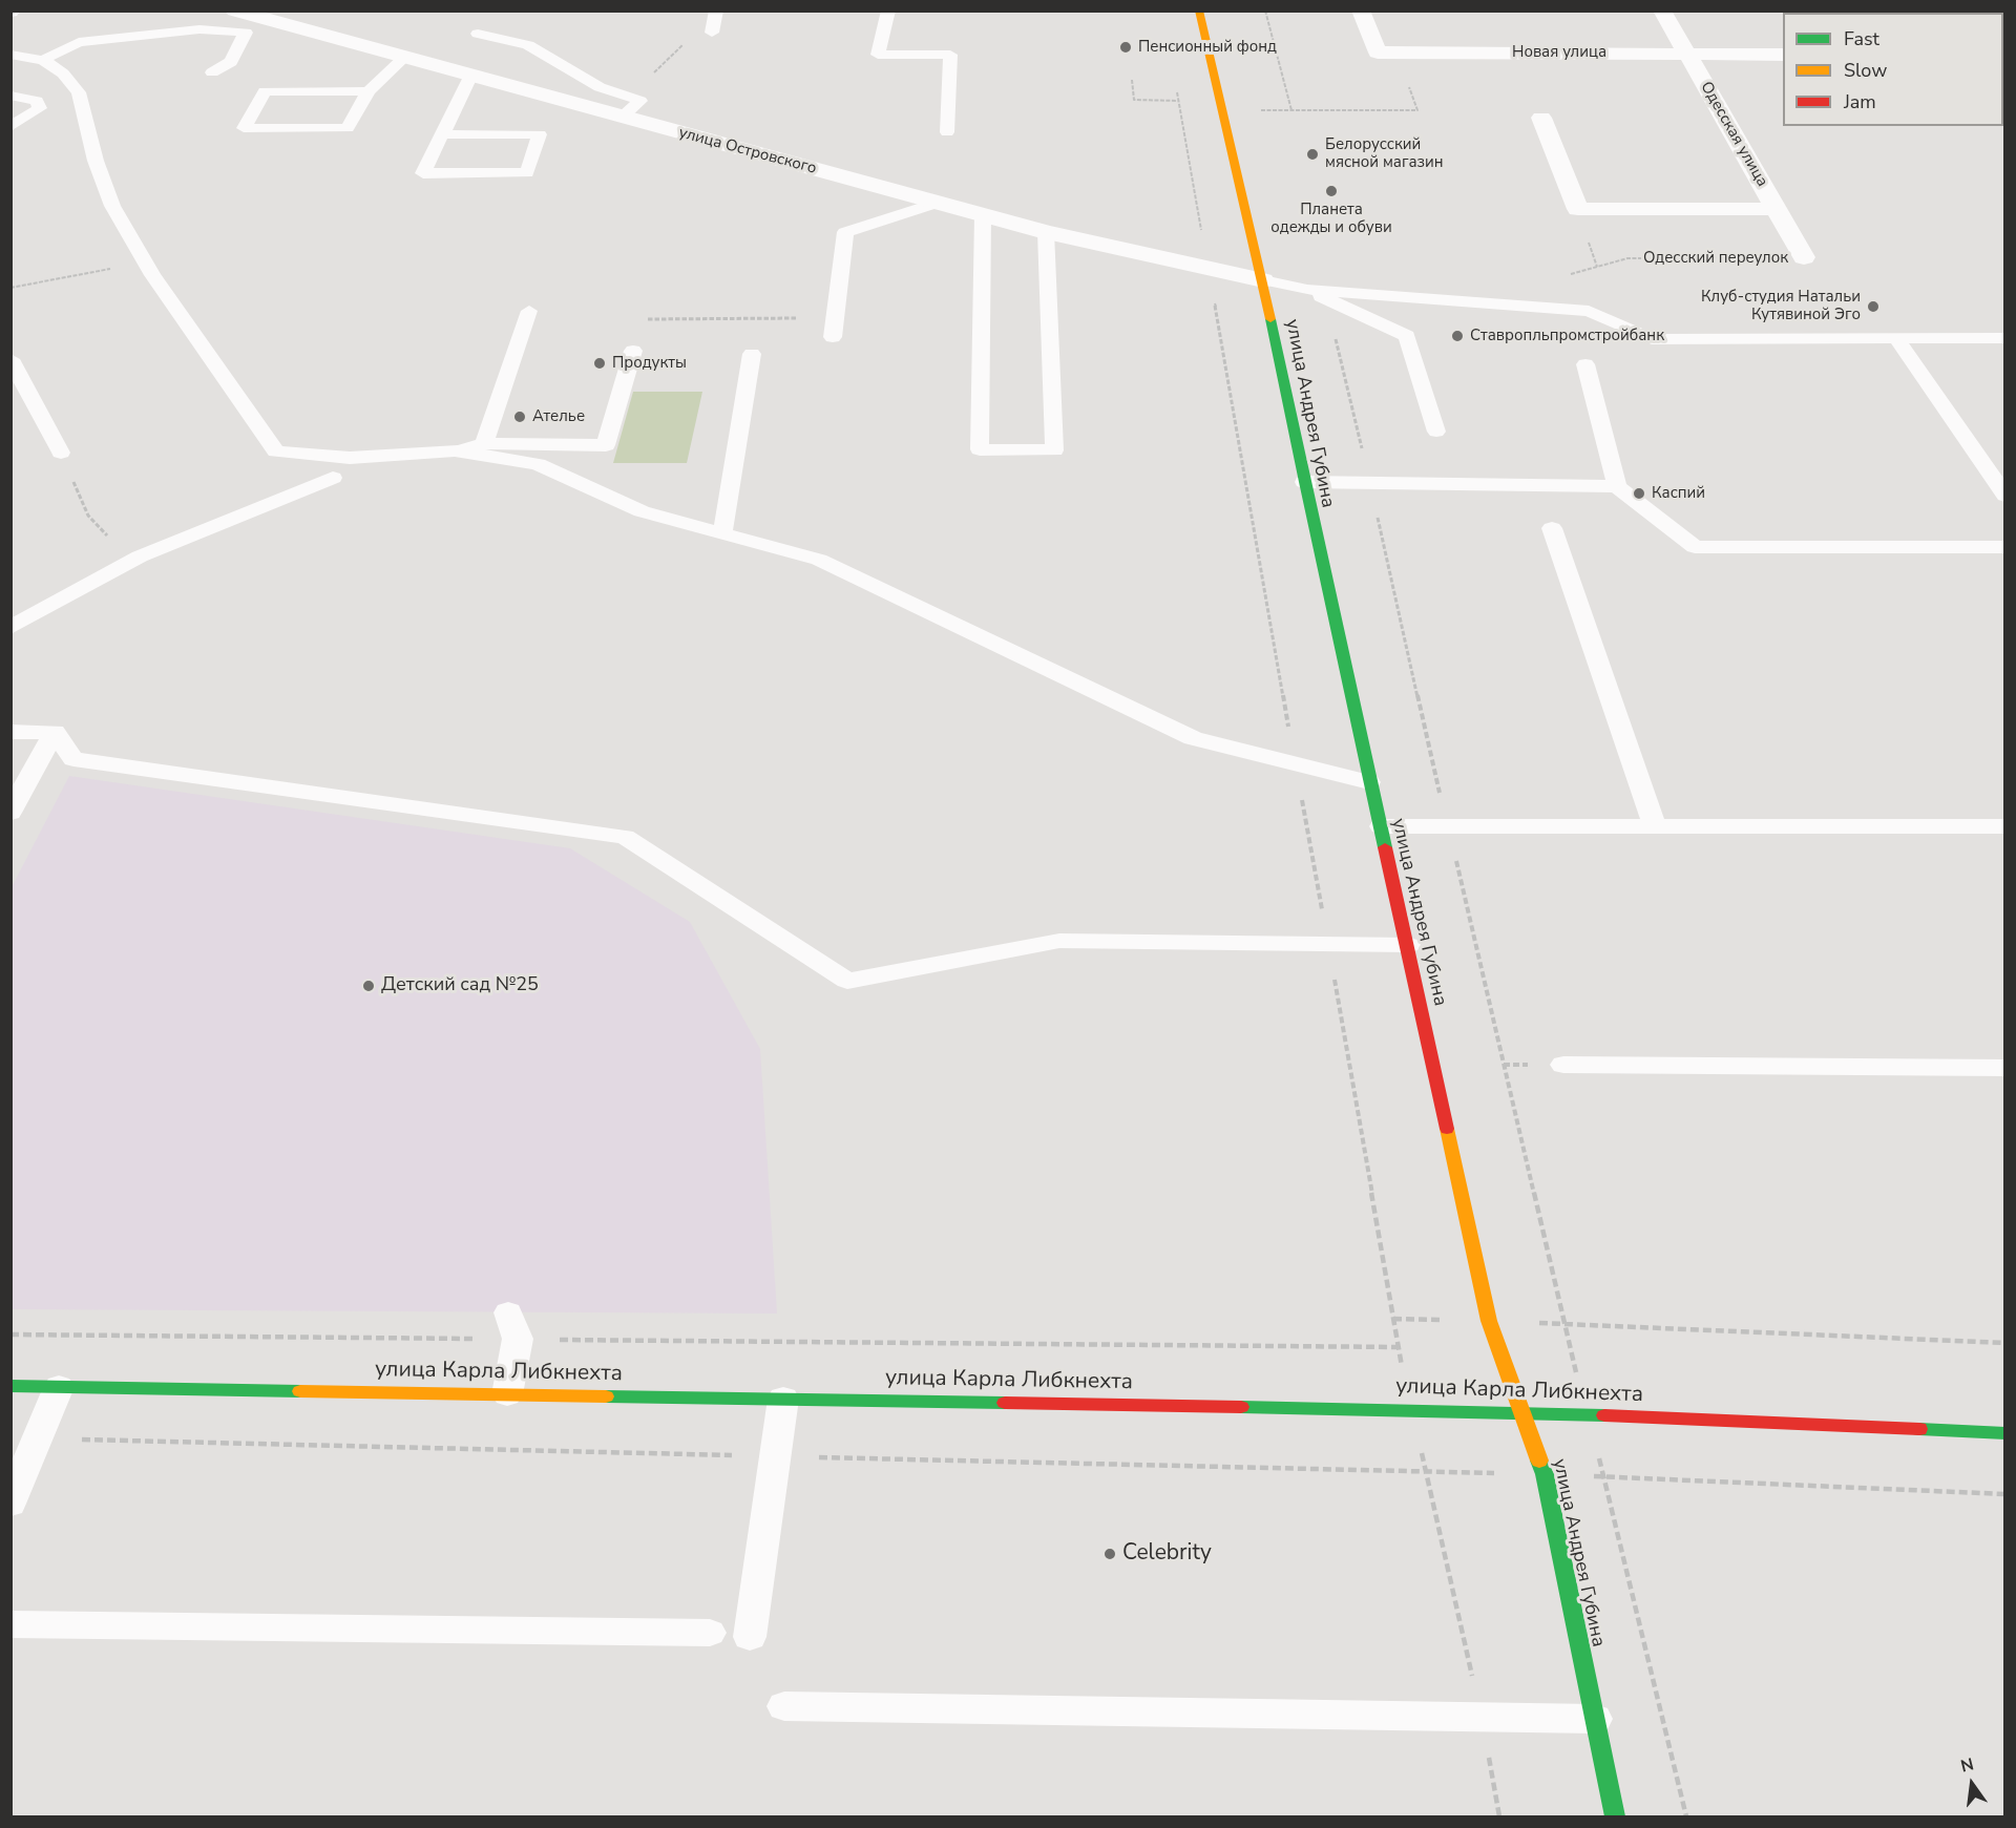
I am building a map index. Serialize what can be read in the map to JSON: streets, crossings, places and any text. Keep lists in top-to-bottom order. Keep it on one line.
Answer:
{"streets":{"street":["Новая улица","Одесская улица","улица Островского","улица Андрея Губина","улица Карла Либкнехта"],"path":["Одесский переулок"]},"crossings":[["Новая улица","Одесская улица"],["Одесская улица","Одесский переулок"],["улица Островского","улица Андрея Губина"],["улица Андрея Губина","улица Карла Либкнехта"]],"places":["Пенсионный фонд","Белорусский мясной магазин","Планета одежды и обуви","Клуб-студия Натальи Кутявиной Эго","Ставропльпромстройбанк","Продукты","Ателье","Каспий","Детский сад №25","Celebrity"],"legend":["Fast","Slow","Jam"],"north":"top"}
